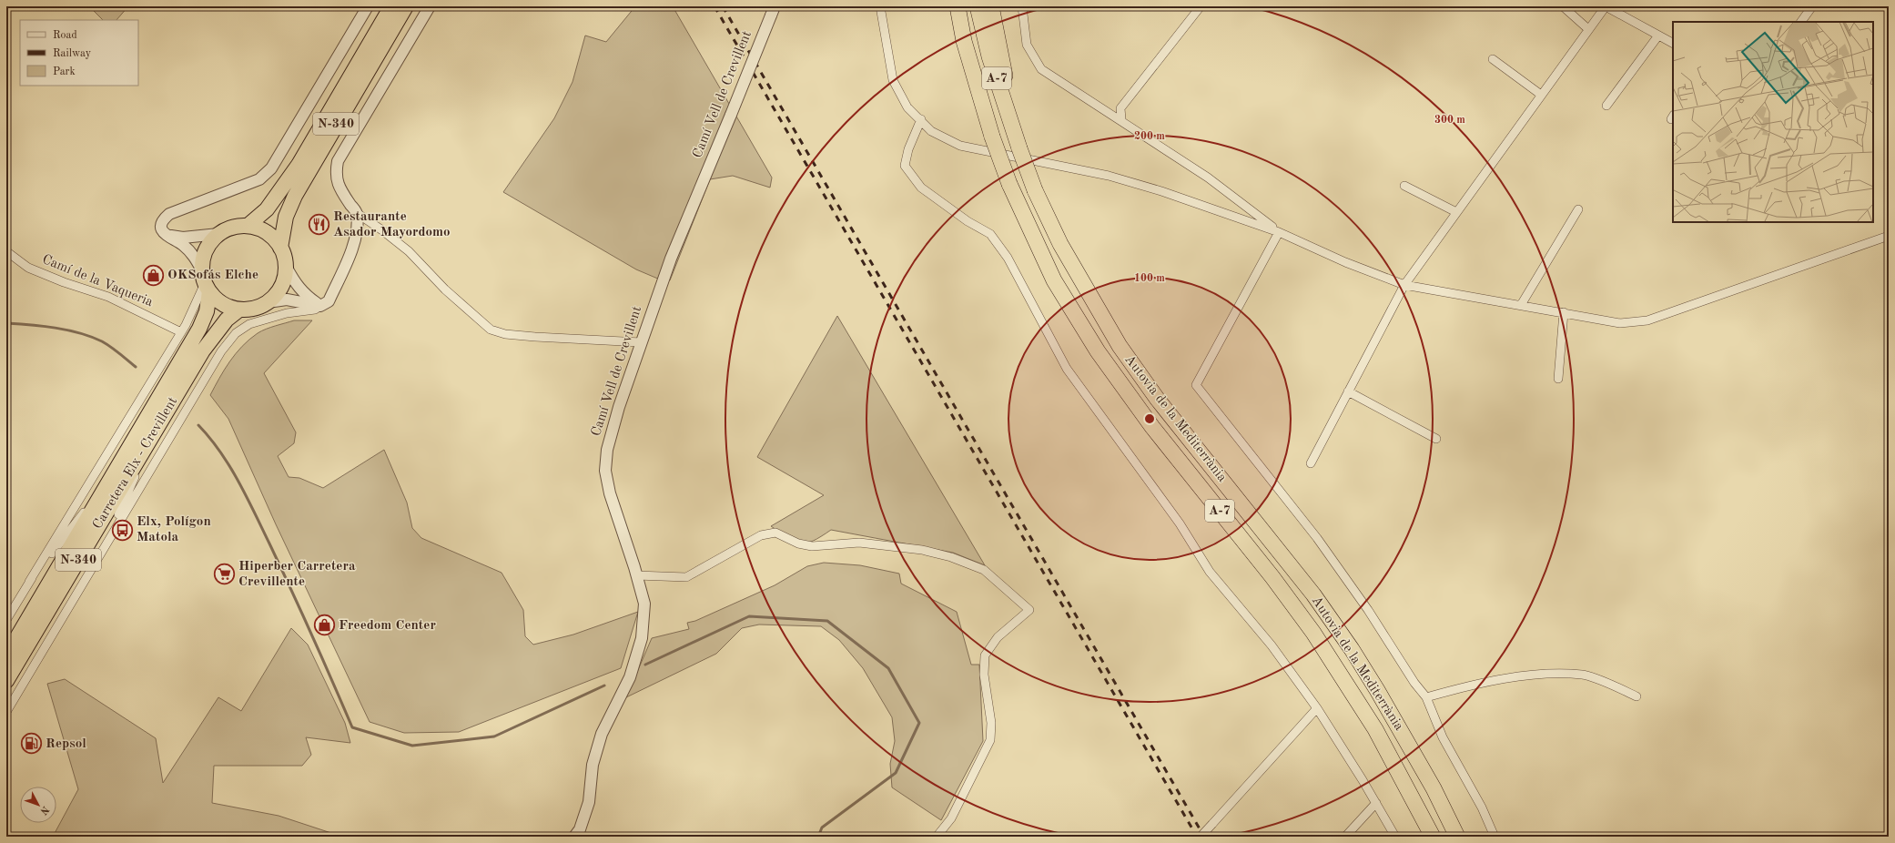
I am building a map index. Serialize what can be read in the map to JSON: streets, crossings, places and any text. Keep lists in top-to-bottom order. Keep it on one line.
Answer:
{"streets":{"highway":["A-7","N-340","Autovia de la Mediterrània","Carretera Elx - Crevillent"],"street":["Camí Vell de Crevillent","Camí de la Vaqueria"]},"crossings":[["N-340","Carretera Elx - Crevillent"]],"places":{"restaurant":["Restaurante Asador Mayordomo"],"shop":["OKSofás Elche","Freedom Center"],"bus stop":["Elx, Polígon Matola"],"supermarket":["Hiperber Carretera Crevillente"],"fuel station":["Repsol"]},"legend":["Road","Railway","Park"],"north":"bottom right","rings":["300 m","200 m","100 m"]}
